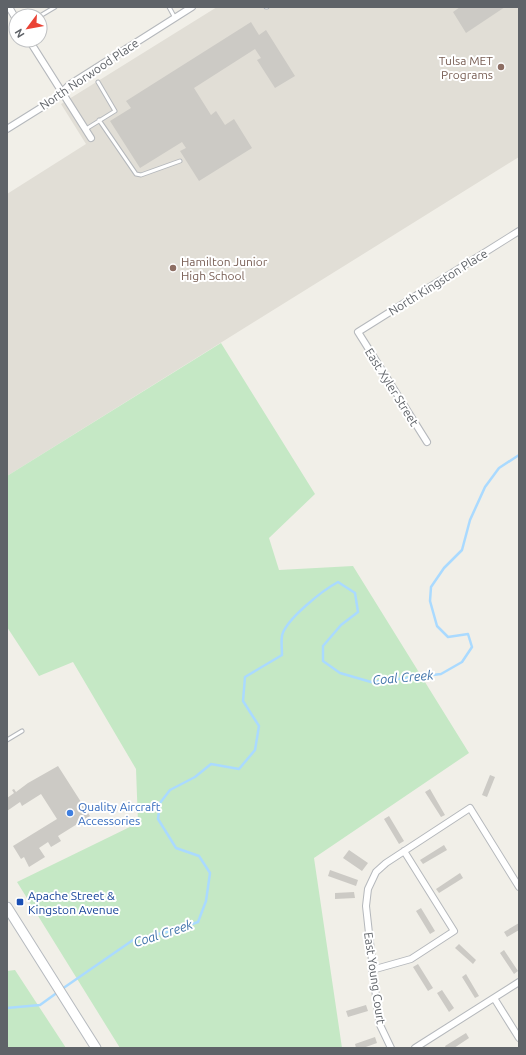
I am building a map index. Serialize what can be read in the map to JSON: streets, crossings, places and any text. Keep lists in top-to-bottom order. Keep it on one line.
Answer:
{"streets":{"street":["North Norwood Place","North Kingston Place","East Xyler Street","East Young Court"]},"crossings":[["North Kingston Place","East Xyler Street"]],"water":["Coal Creek"],"places":{"other":["Tulsa MET Programs","Hamilton Junior High School","Quality Aircraft Accessories"],"transit":["Apache Street & Kingston Avenue"]},"north":"bottom left"}
